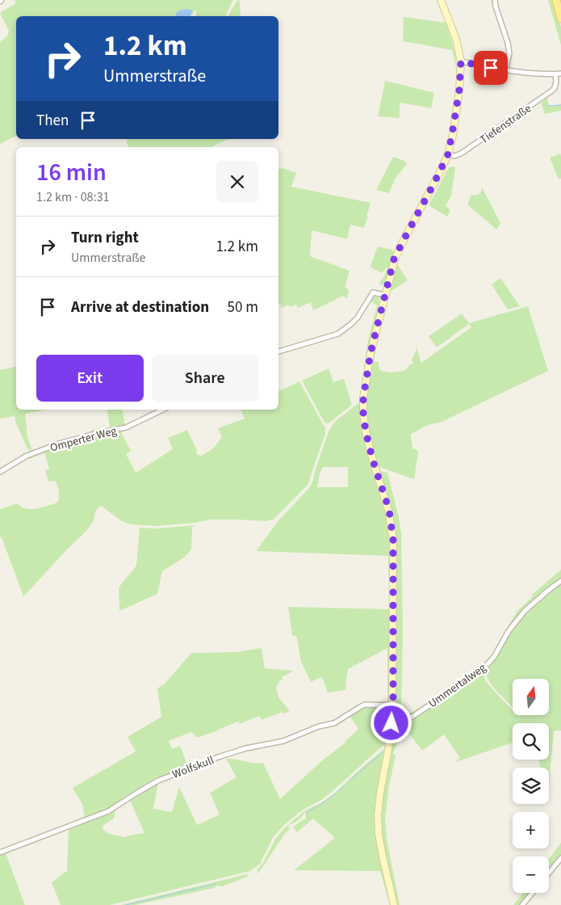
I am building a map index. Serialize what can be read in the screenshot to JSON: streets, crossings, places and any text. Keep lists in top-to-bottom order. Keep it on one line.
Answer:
{"streets":{"street":["Tiefenstraße","Omperter Weg","Ummertalweg","Wolfskull"]},"north":"top","page":{"turn":["1.2 km","Ummerstraße"],"then":"Then","heading":["16 min","1.2 km · 08:31"],"list":[{"name":"Turn right","note":"Ummerstraße","value":"1.2 km"},{"name":"Arrive at destination","value":"50 m"}],"buttons":["Exit","Share"],"map_buttons":["+","−"]}}
